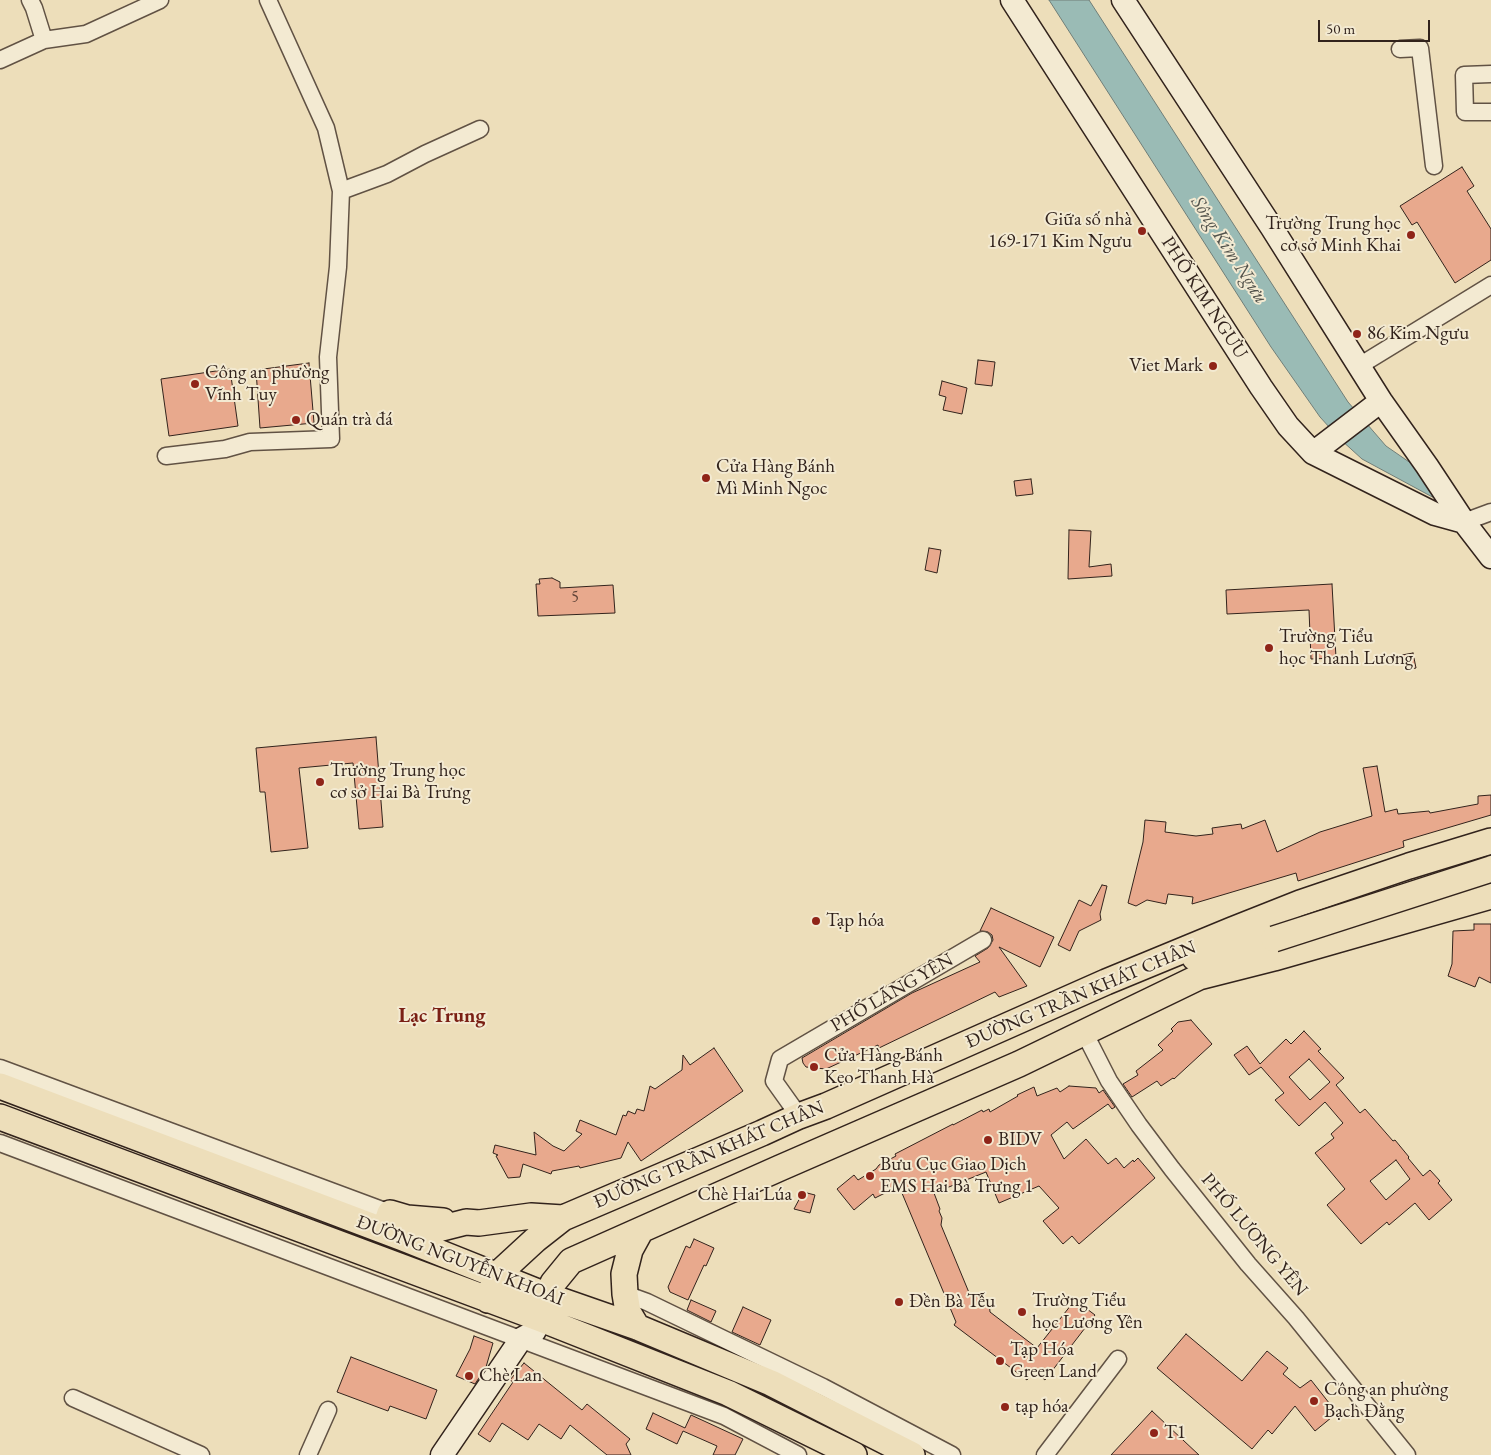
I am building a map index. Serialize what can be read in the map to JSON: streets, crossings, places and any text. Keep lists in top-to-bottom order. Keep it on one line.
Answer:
{"streets":{"main road":["PHỐ KIM NGƯU","ĐƯỜNG TRẦN KHÁT CHÂN","ĐƯỜNG NGUYỄN KHOÁI"],"street":["PHỐ LÃNG YÊN","PHỐ LƯƠNG YÊN"]},"crossings":[["PHỐ LÃNG YÊN","ĐƯỜNG TRẦN KHÁT CHÂN"],["ĐƯỜNG TRẦN KHÁT CHÂN","PHỐ LƯƠNG YÊN"],["ĐƯỜNG TRẦN KHÁT CHÂN","ĐƯỜNG NGUYỄN KHOÁI"]],"districts":["Lạc Trung"],"water":["Sông Kim Ngưu"],"places":["Giữa số nhà 169-171 Kim Ngưu","Trường Trung học cơ sở Minh Khai","86 Kim Ngưu","Viet Mark","Công an phường Vĩnh Tuy","Quán trà đá","Cửa Hàng Bánh Mì Minh Ngoc","Trường Tiểu học Thanh Lương","Trường Trung học cơ sở Hai Bà Trưng","Tạp hóa","Cửa Hàng Bánh Kẹo Thanh Hà","BIDV","Bưu Cục Giao Dịch EMS Hai Bà Trưng 1","Chè Hai Lúa","Đền Bà Tễu","Trường Tiểu học Lương Yên","Tạp Hóa Green Land","Chè Lan","Công an phường Bạch Đằng","tạp hóa","T1"],"house_numbers":["5"],"scale_bar":"50 m"}
